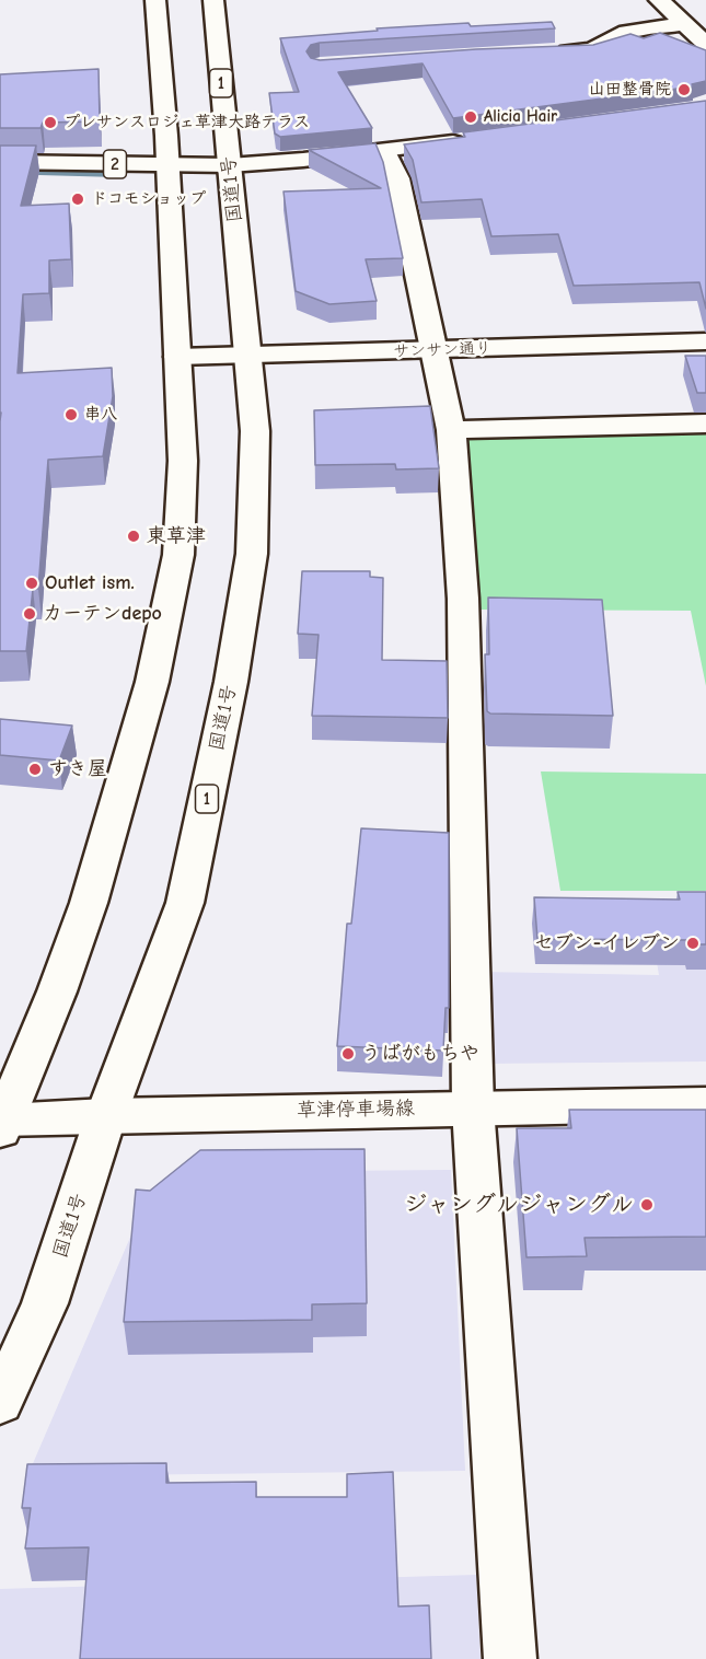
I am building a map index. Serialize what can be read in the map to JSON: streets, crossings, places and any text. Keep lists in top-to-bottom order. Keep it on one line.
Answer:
{"streets":{"main road":["1","2","国道1号","サンサン通り","草津停車場線"]},"crossings":[["2","国道1号"],["国道1号","サンサン通り"],["国道1号","草津停車場線"]],"places":["山田整骨院","Alicia Hair","プレサンスロジェ草津大路テラス","ドコモショップ","串八","東草津","Outlet ism.","カーテンdepo","すき屋","セブン-イレブン","うばがもちや","ジャングルジャングル"]}
